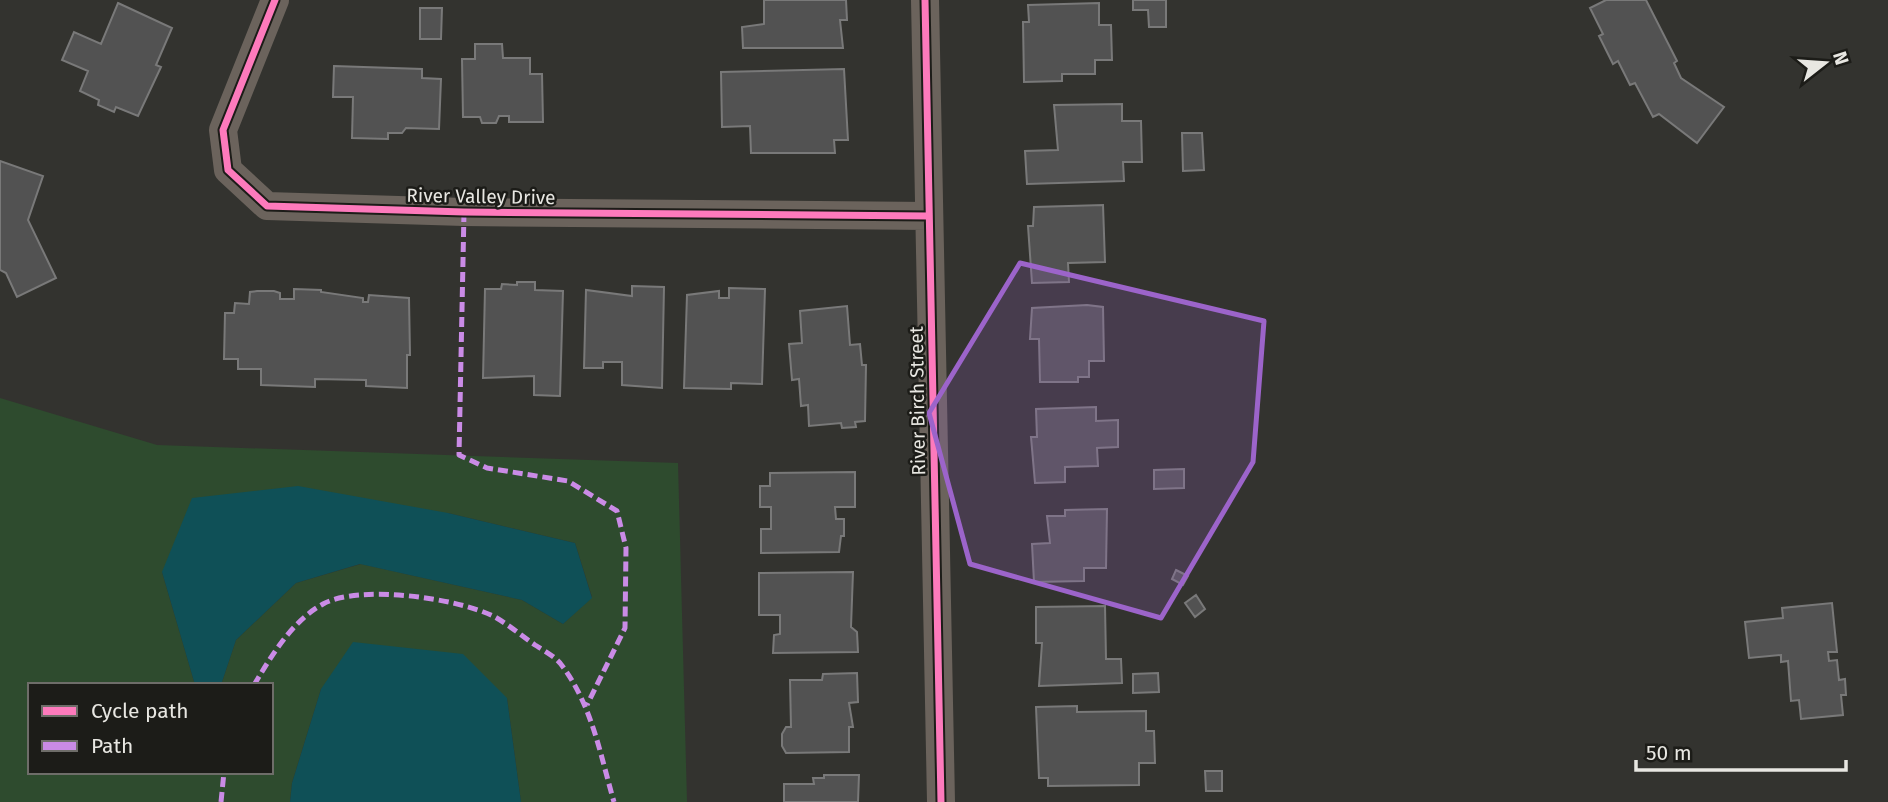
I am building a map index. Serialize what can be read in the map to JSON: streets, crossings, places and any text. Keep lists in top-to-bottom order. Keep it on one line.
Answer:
{"streets":{"street":["River Valley Drive","River Birch Street"]},"crossings":[["River Valley Drive","River Birch Street"]],"legend":["Cycle path","Path"],"scale_bar":"50 m","north":"right"}
